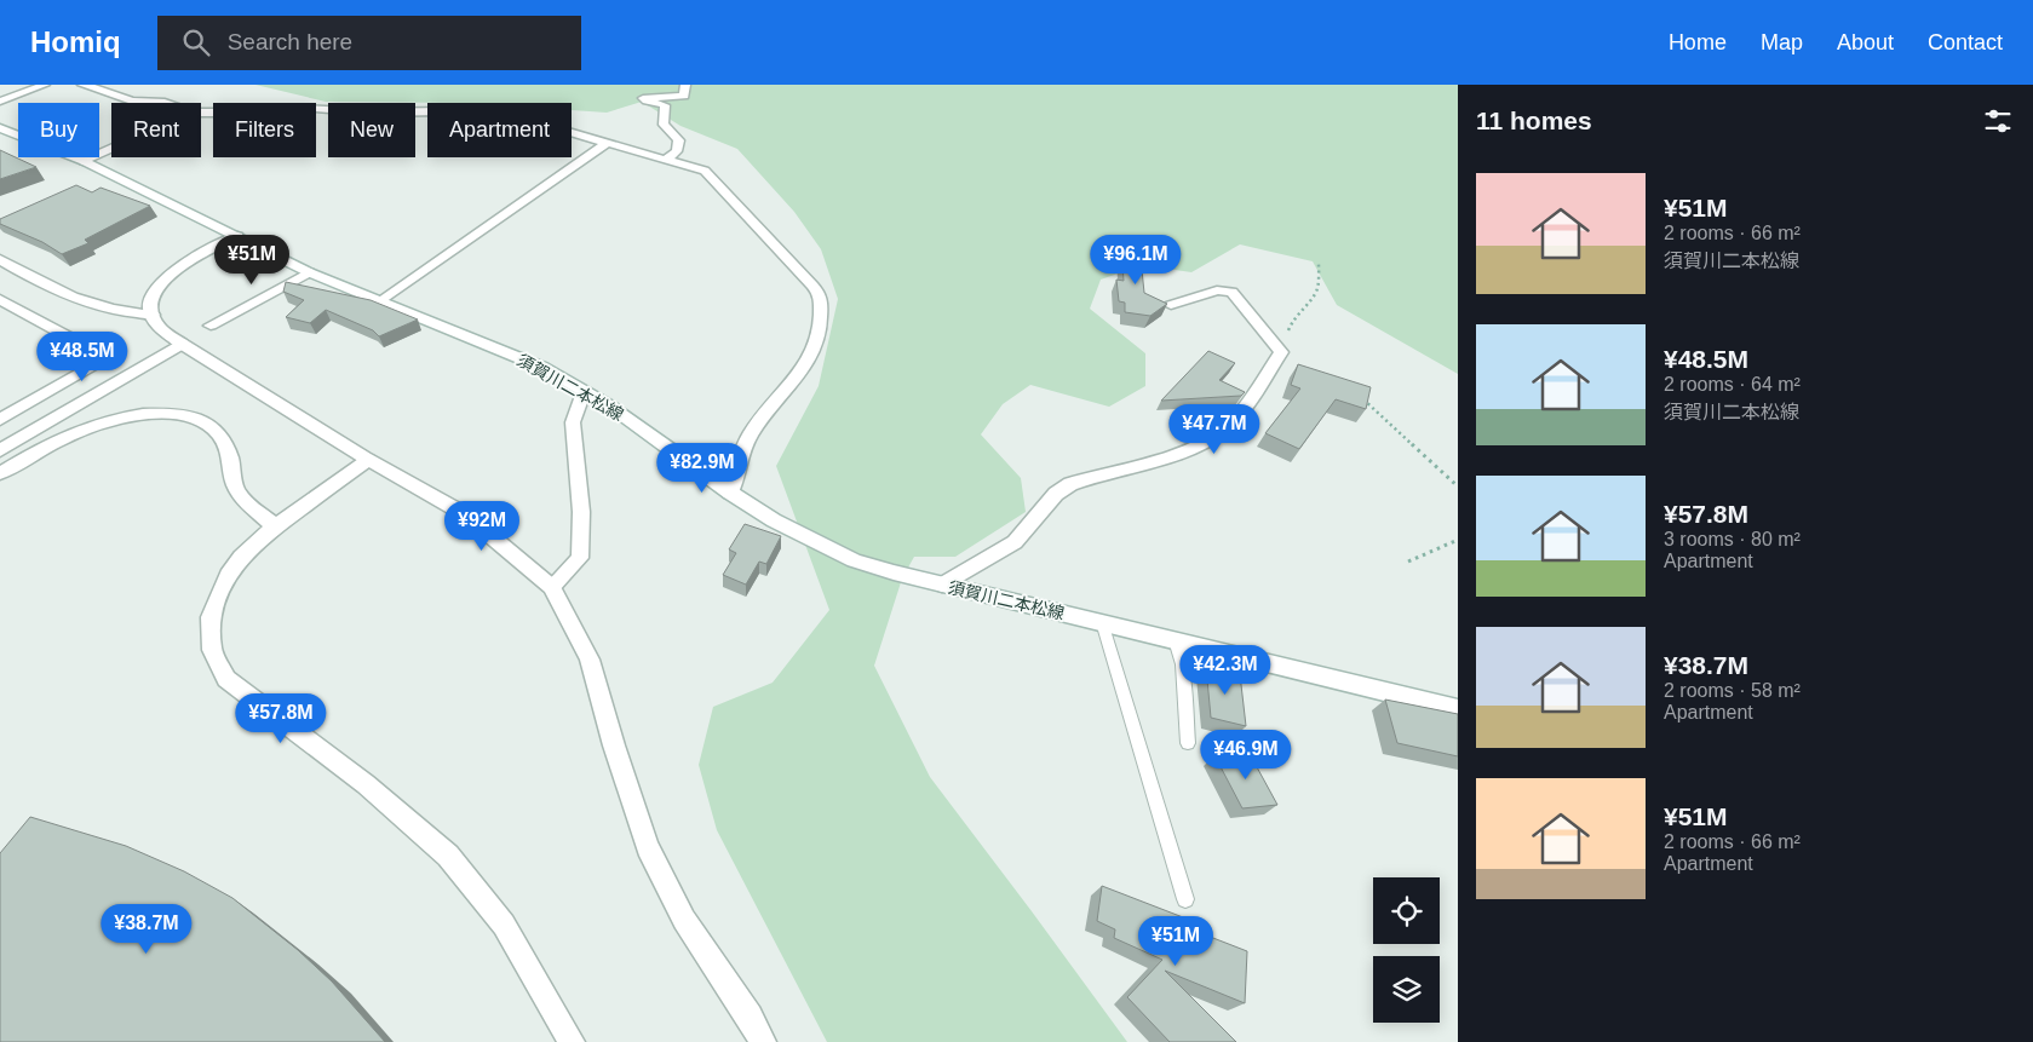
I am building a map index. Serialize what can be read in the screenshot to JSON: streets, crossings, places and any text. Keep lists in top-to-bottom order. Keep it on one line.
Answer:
{"streets":{"street":["須賀川二本松線"]},"page":{"header":"Homiq","search":"Search here","nav":["Home","Map","About","Contact"],"heading":"11 homes","chip":["Buy","Rent","Filters","New","Apartment"],"list":[{"name":"¥51M","note":"2 rooms · 66 m² · 須賀川二本松線"},{"name":"¥48.5M","note":"2 rooms · 64 m² · 須賀川二本松線"},{"name":"¥57.8M","note":"3 rooms · 80 m² · Apartment"},{"name":"¥38.7M","note":"2 rooms · 58 m² · Apartment"},{"name":"¥51M","note":"2 rooms · 66 m² · Apartment"}],"price":["¥51M","¥96.1M","¥48.5M","¥47.7M","¥82.9M","¥92M","¥42.3M","¥57.8M","¥46.9M","¥38.7M","¥51M"]}}
